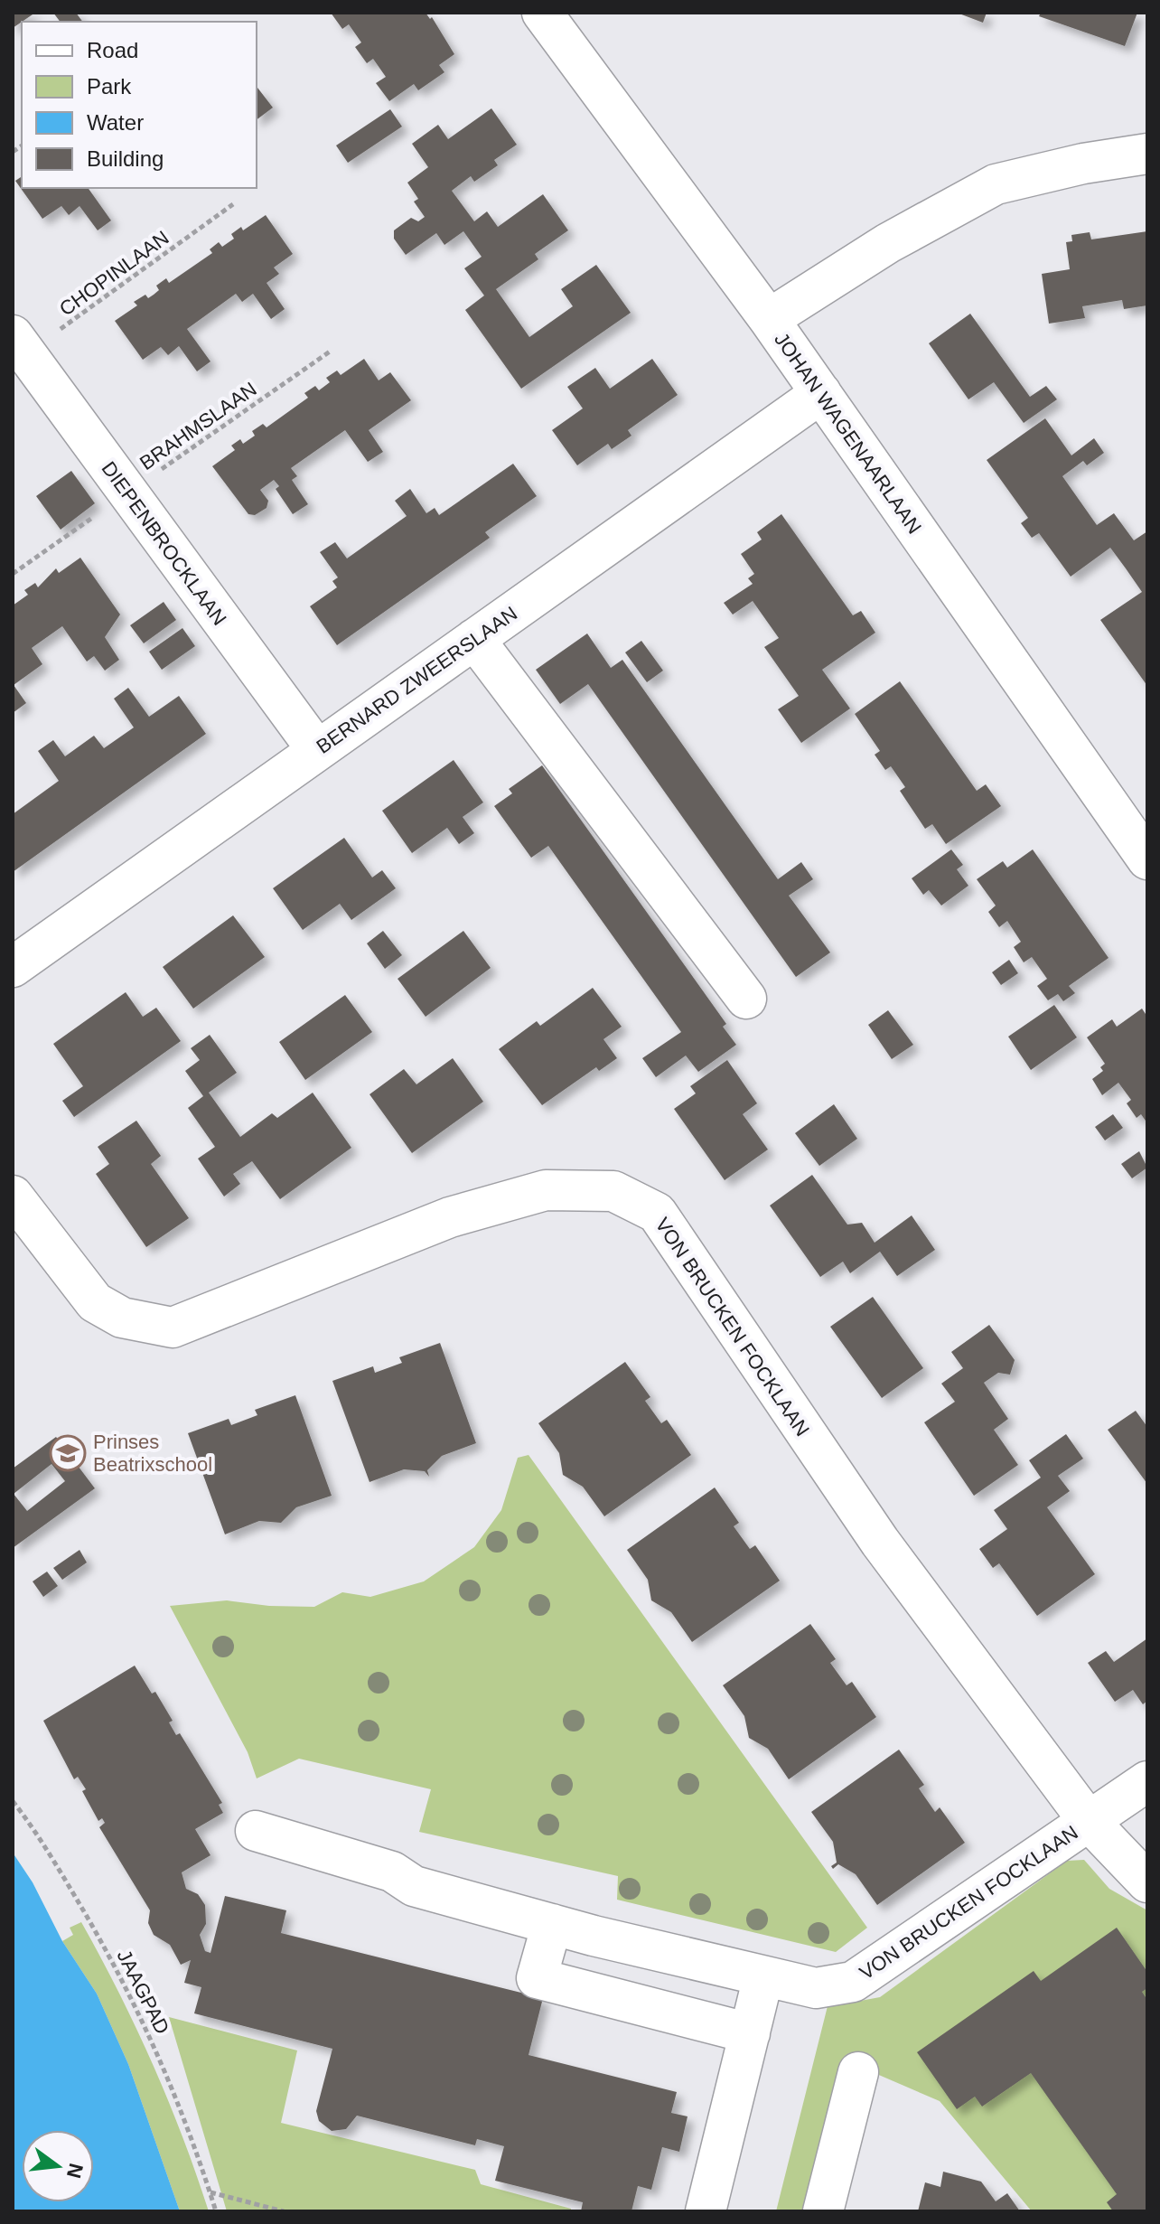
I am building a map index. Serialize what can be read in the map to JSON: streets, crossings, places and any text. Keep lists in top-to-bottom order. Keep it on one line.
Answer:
{"streets":{"street":["JOHAN WAGENAARLAAN","DIEPENBROCKLAAN","BERNARD ZWEERSLAAN","VON BRUCKEN FOCKLAAN"],"path":["CHOPINLAAN","BRAHMSLAAN","JAAGPAD"]},"crossings":[["CHOPINLAAN","DIEPENBROCKLAAN"],["BRAHMSLAAN","DIEPENBROCKLAAN"],["JOHAN WAGENAARLAAN","BERNARD ZWEERSLAAN"],["DIEPENBROCKLAAN","BERNARD ZWEERSLAAN"]],"places":{"school or university":["Prinses Beatrixschool"]},"legend":["Road","Park","Water","Building"],"north":"right"}
